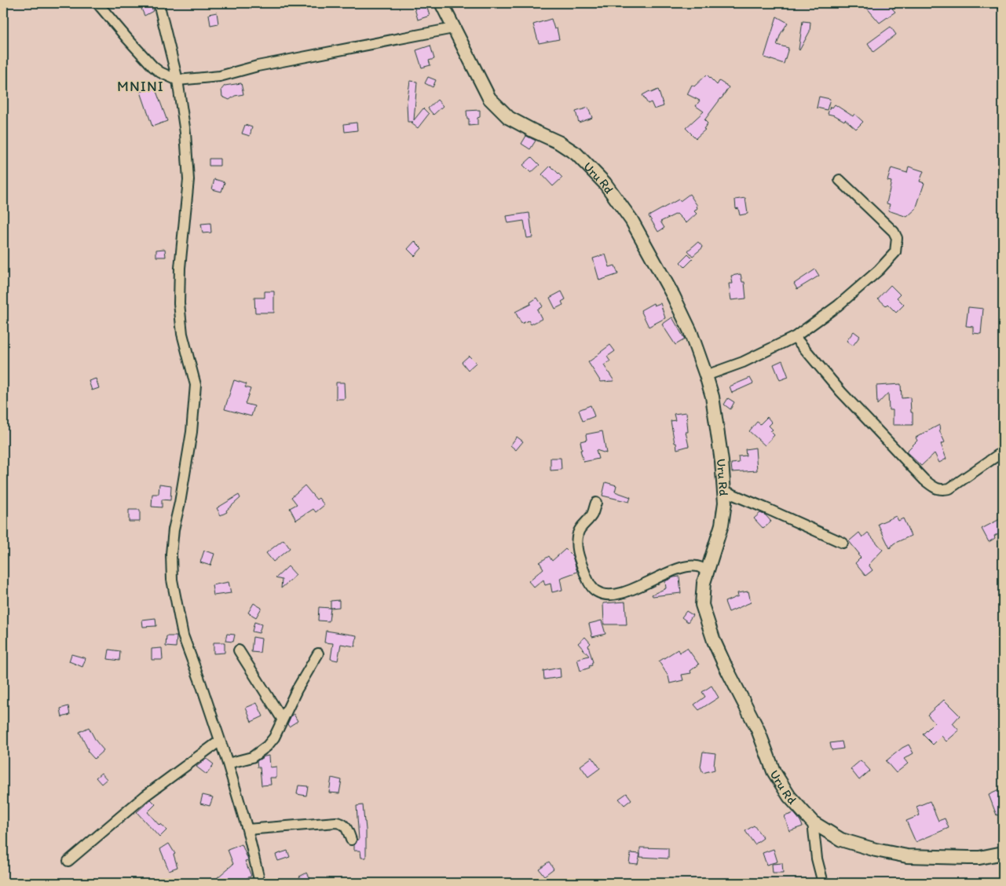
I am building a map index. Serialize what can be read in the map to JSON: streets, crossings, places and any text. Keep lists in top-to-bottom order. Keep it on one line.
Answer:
{"streets":{"street":["Uru Rd"]},"districts":["MNINI"]}
